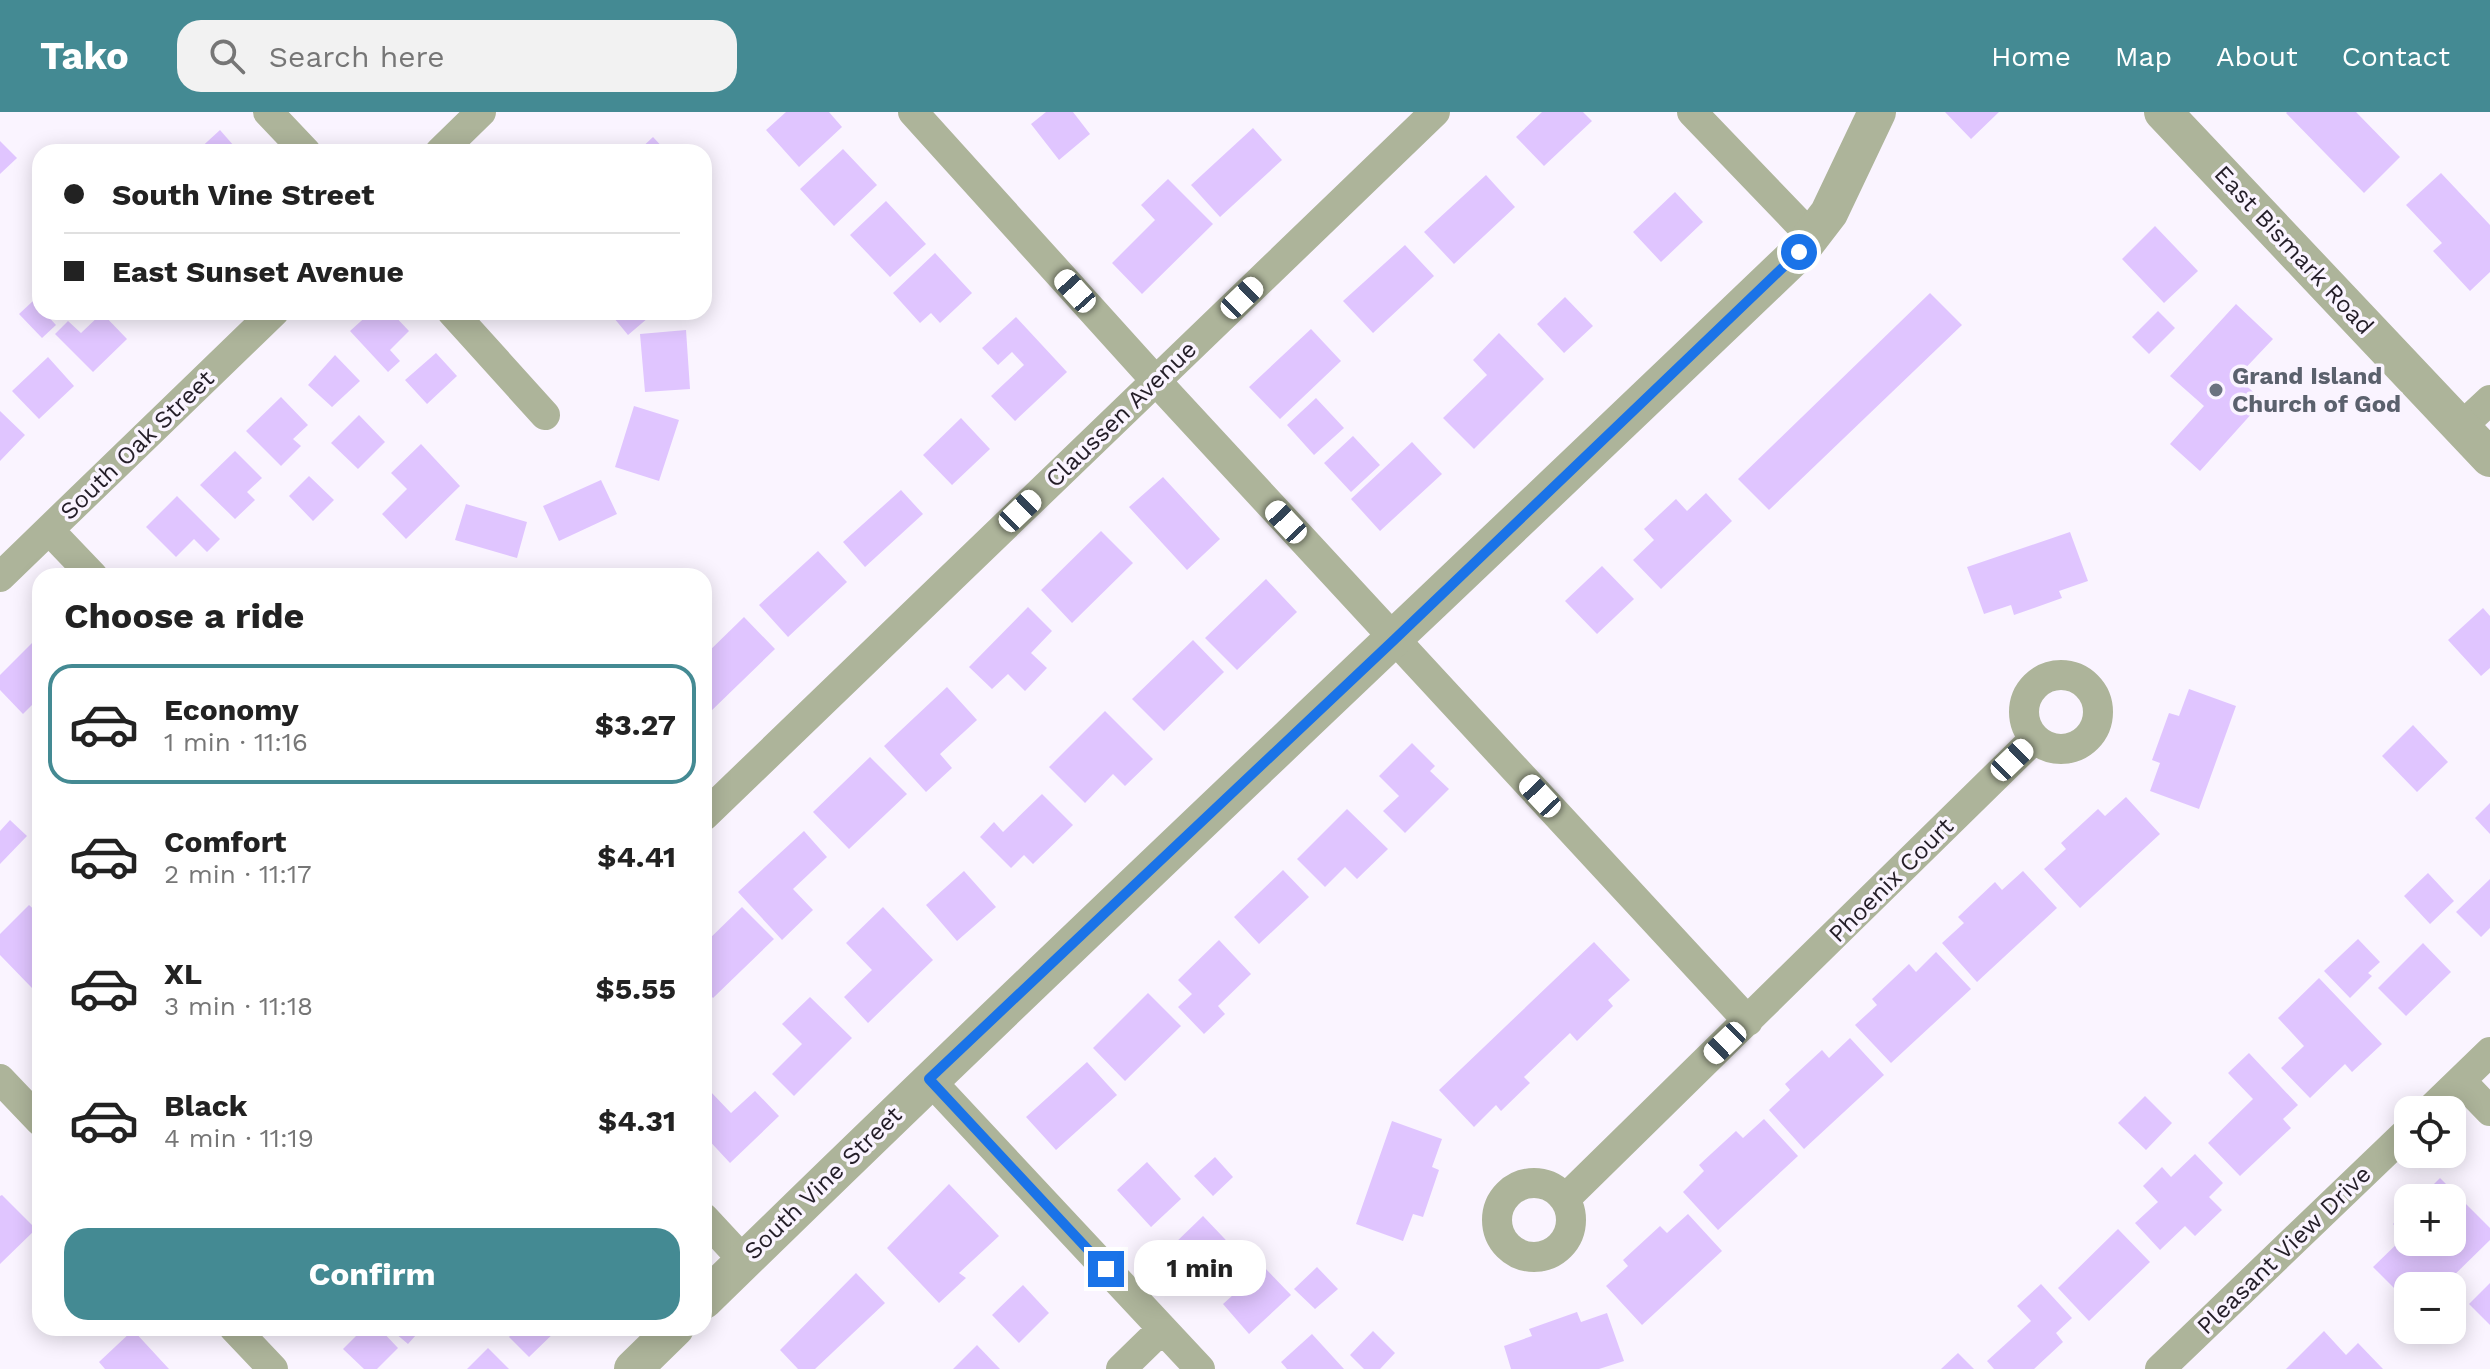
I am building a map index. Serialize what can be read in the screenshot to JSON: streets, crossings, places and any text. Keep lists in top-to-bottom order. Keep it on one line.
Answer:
{"streets":{"street":["East Bismark Road","Claussen Avenue","South Oak Street","Phoenix Court","South Vine Street","Pleasant View Drive"]},"places":["Grand Island Church of God"],"page":{"header":"Tako","search":"Search here","nav":["Home","Map","About","Contact"],"banner":["South Vine Street","East Sunset Avenue"],"heading":"Choose a ride","list":[{"name":"Economy","note":"1 min · 11:16","value":"$3.27"},{"name":"Comfort","note":"2 min · 11:17","value":"$4.41"},{"name":"XL","note":"3 min · 11:18","value":"$5.55"},{"name":"Black","note":"4 min · 11:19","value":"$4.31"}],"map_buttons":["+","−"],"buttons":"Confirm","bubble":"1 min"}}
